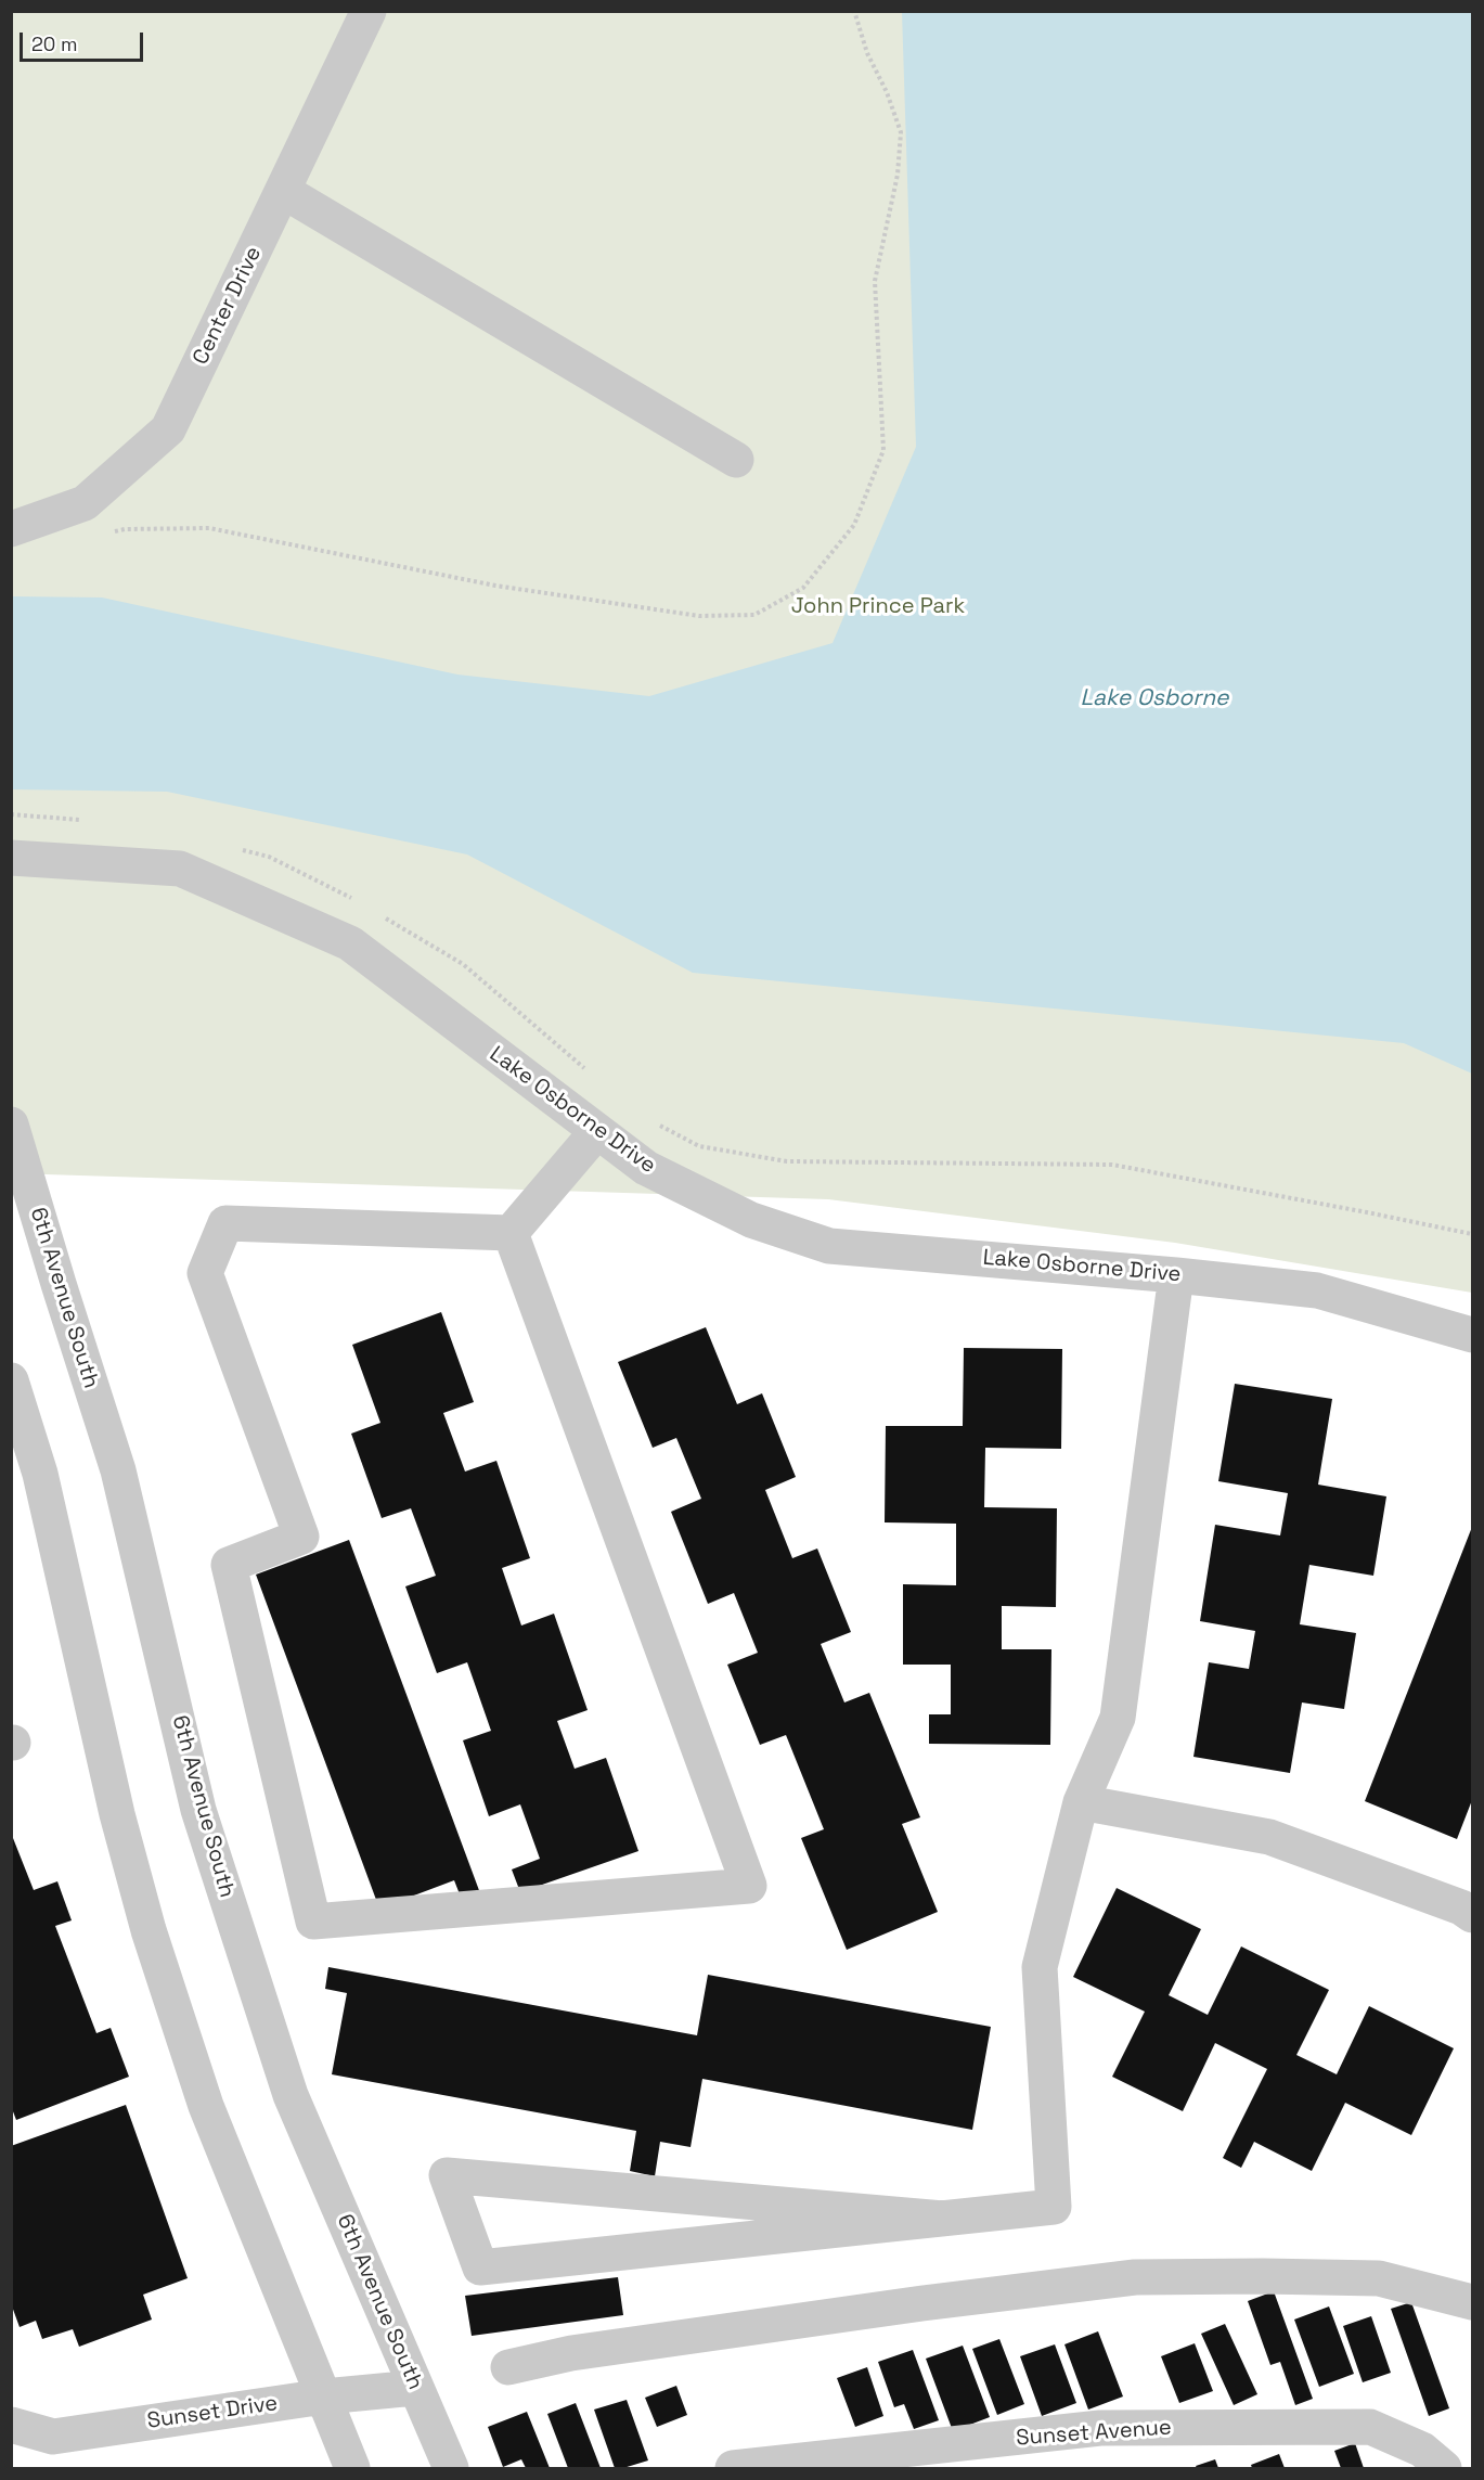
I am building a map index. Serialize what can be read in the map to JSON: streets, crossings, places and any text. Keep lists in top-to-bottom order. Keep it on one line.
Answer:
{"streets":{"street":["Center Drive","Lake Osborne Drive","6th Avenue South","Sunset Drive","Sunset Avenue"]},"crossings":[["6th Avenue South","Sunset Drive"]],"water":["Lake Osborne"],"parks":["John Prince Park"],"scale_bar":"20 m"}
